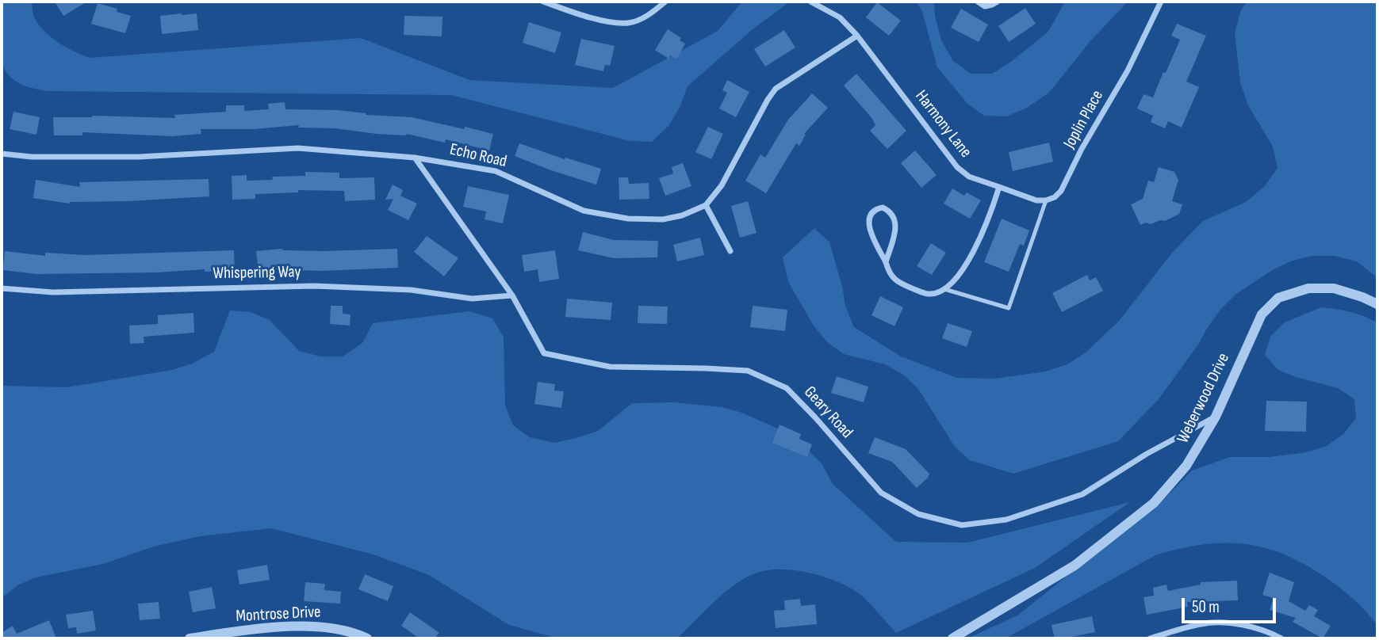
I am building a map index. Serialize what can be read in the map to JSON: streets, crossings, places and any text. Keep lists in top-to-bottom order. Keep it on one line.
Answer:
{"streets":{"street":["Joplin Place","Harmony Lane","Echo Road","Whispering Way","Weberwood Drive","Geary Road","Montrose Drive"]},"crossings":[["Echo Road","Geary Road"],["Whispering Way","Geary Road"],["Weberwood Drive","Geary Road"]],"scale_bar":"50 m"}
